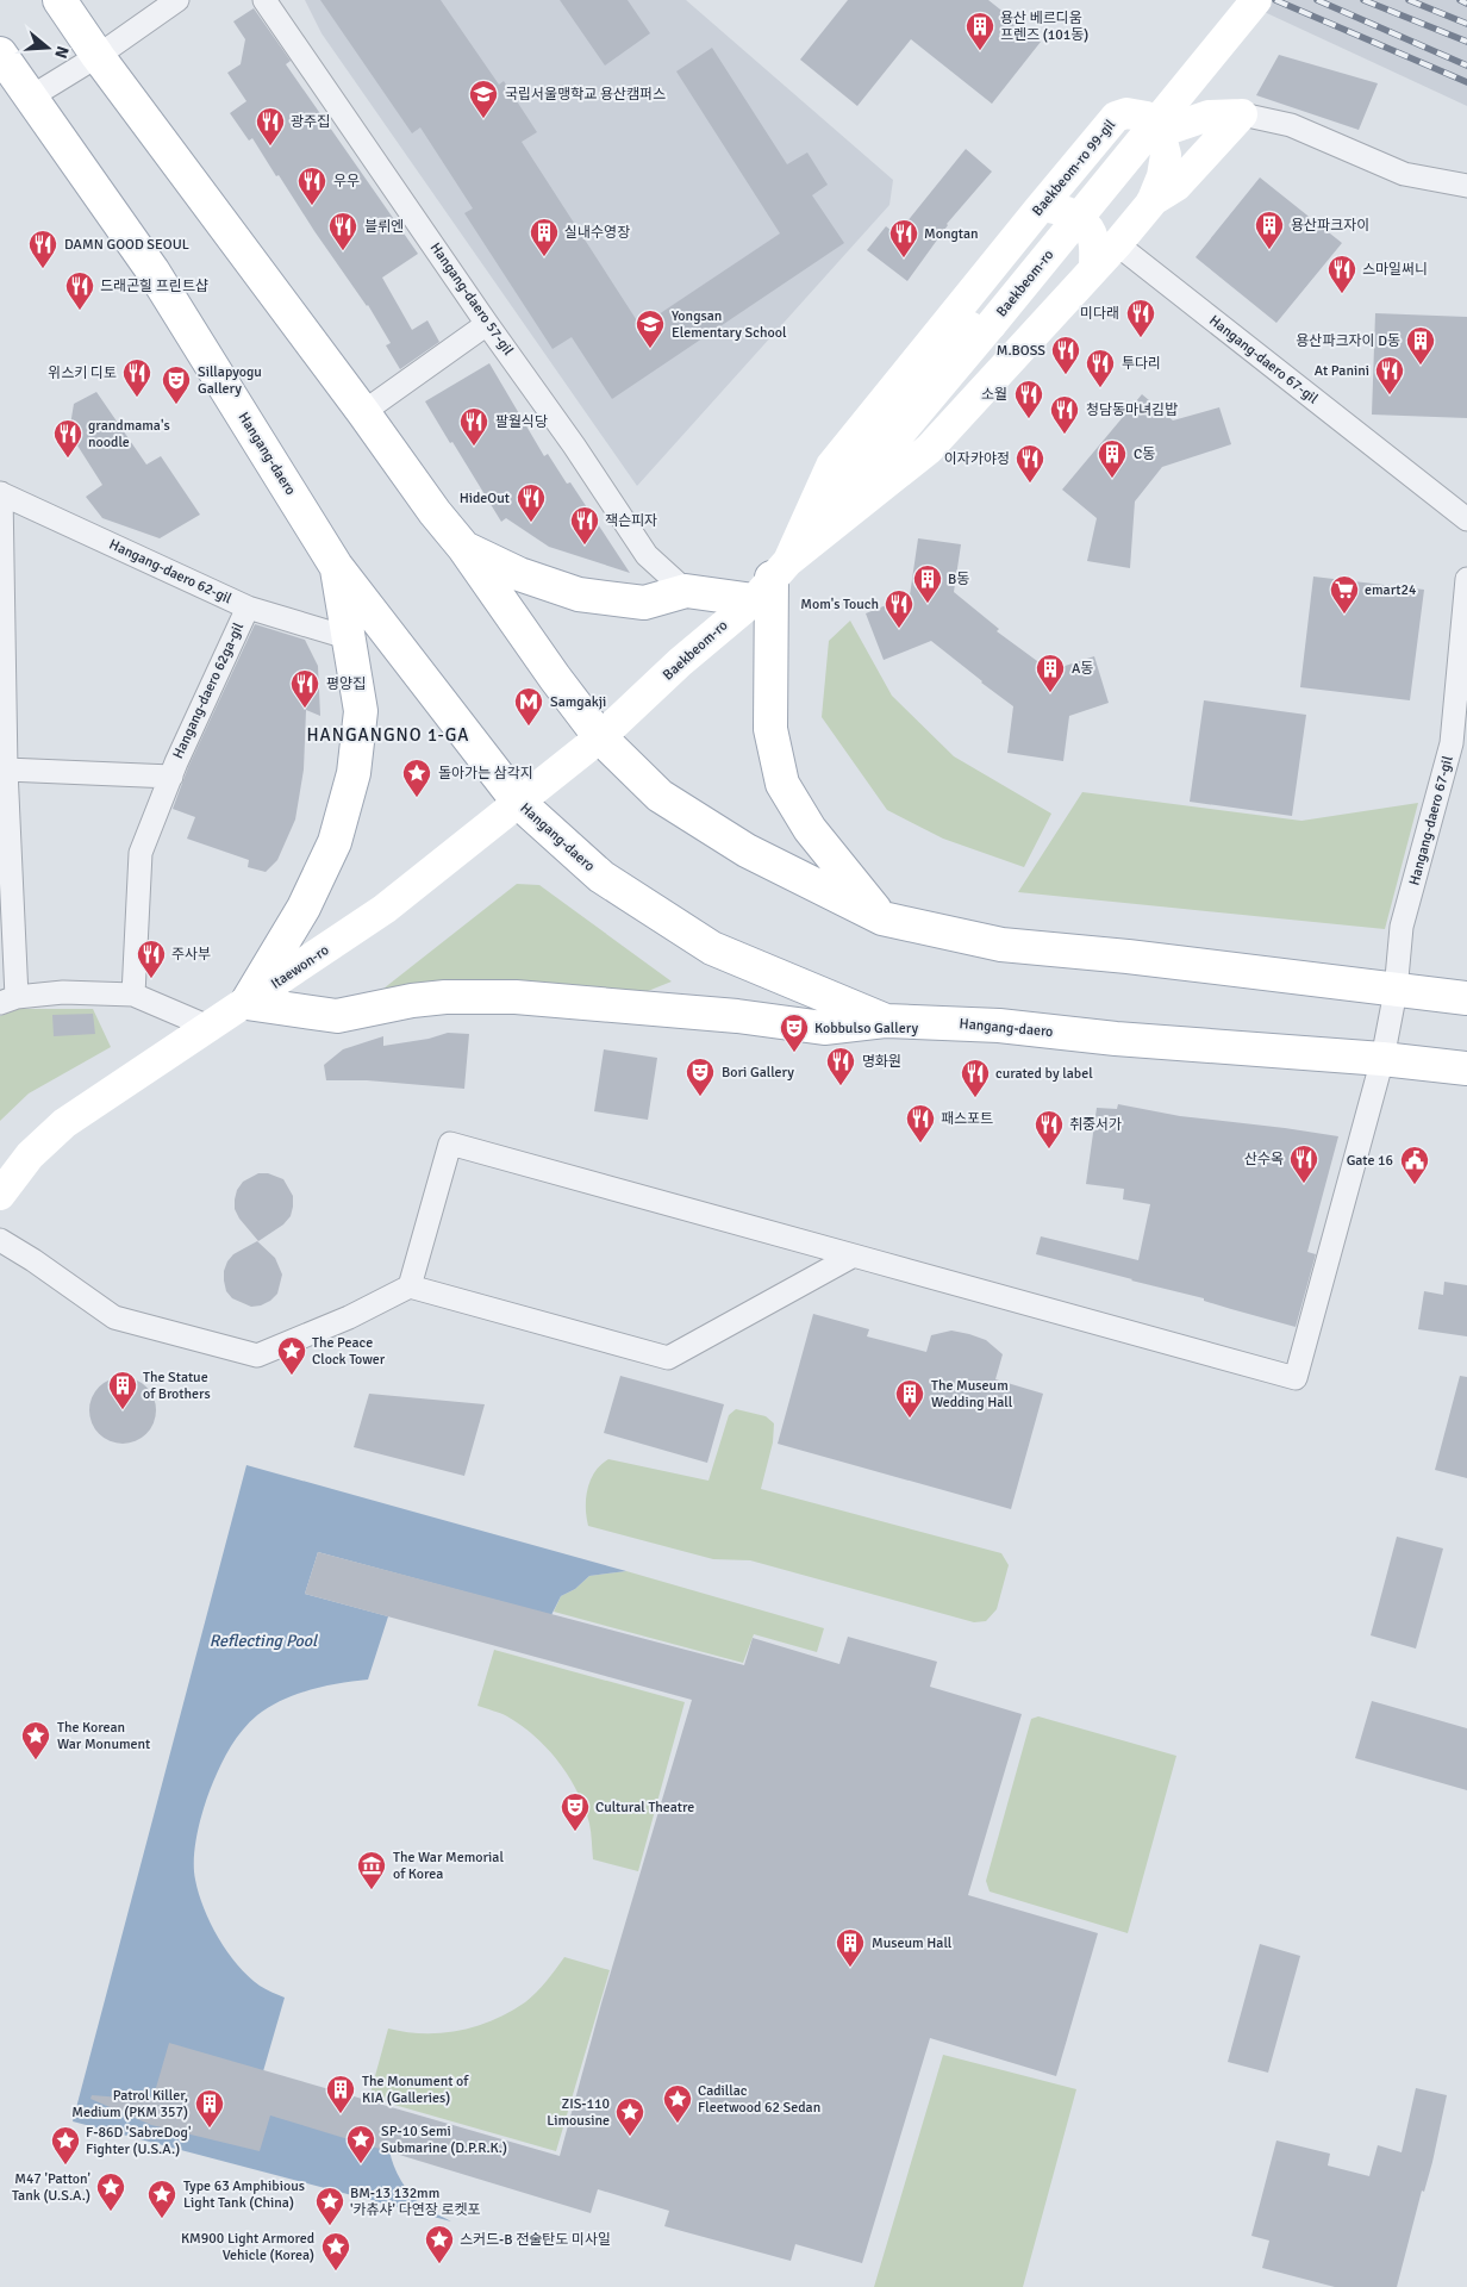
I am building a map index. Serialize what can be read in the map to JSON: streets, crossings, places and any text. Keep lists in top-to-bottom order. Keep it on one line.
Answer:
{"streets":{"main road":["Baekbeom-ro 99-gil","Baekbeom-ro","Hangang-daero","Itaewon-ro"],"street":["Hangang-daero 57-gil","Hangang-daero 67-gil","Hangang-daero 62-gil","Hangang-daero 62ga-gil"]},"crossings":[["Baekbeom-ro 99-gil","Baekbeom-ro"],["Baekbeom-ro","Itaewon-ro"],["Hangang-daero 67-gil","Hangang-daero"],["Hangang-daero","Itaewon-ro"],["Hangang-daero 62-gil","Hangang-daero 62ga-gil"]],"districts":["HANGANGNO 1-GA"],"water":["Reflecting Pool"],"places":{"building":["용산 베르디움 프렌즈 (101동)","용산파크자이","실내수영장","용산파크자이 D동","C동","B동","A동","The Statue of Brothers","The Museum Wedding Hall","Museum Hall","The Monument of KIA (Galleries)","Patrol Killer, Medium (PKM 357)"],"school or university":["국립서울맹학교 용산캠퍼스","Yongsan Elementary School"],"restaurant":["광주집","우우","블뤼엔","Mongtan","DAMN GOOD SEOUL","스마일써니","드래곤힐 프린트샵","미다래","M.BOSS","투다리","At Panini","위스키 디토","소월","청담동마녀김밥","팔월식당","grandmama's noodle","이자카야정","HideOut","잭슨피자","Mom's Touch","평양집","주사부","명화원","curated by label","패스포트","취중서가","산수옥"],"theatre":["Sillapyogu Gallery","Kobbulso Gallery","Bori Gallery","Cultural Theatre"],"supermarket":["emart24"],"metro station":["Samgakji"],"place":["돌아가는 삼각지","The Peace Clock Tower","The Korean War Monument","Cadillac Fleetwood 62 Sedan","ZIS-110 Limousine","SP-10 Semi Submarine (D.P.R.K.)","F-86D 'SabreDog' Fighter (U.S.A.)","M47 'Patton' Tank (U.S.A.)","Type 63 Amphibious Light Tank (China)","BM-13 132mm '카츄샤' 다연장 로켓포","스커드-B 전술탄도 미사일","KM900 Light Armored Vehicle (Korea)"],"public building":["Gate 16"],"museum":["The War Memorial of Korea"]},"north":"right"}
